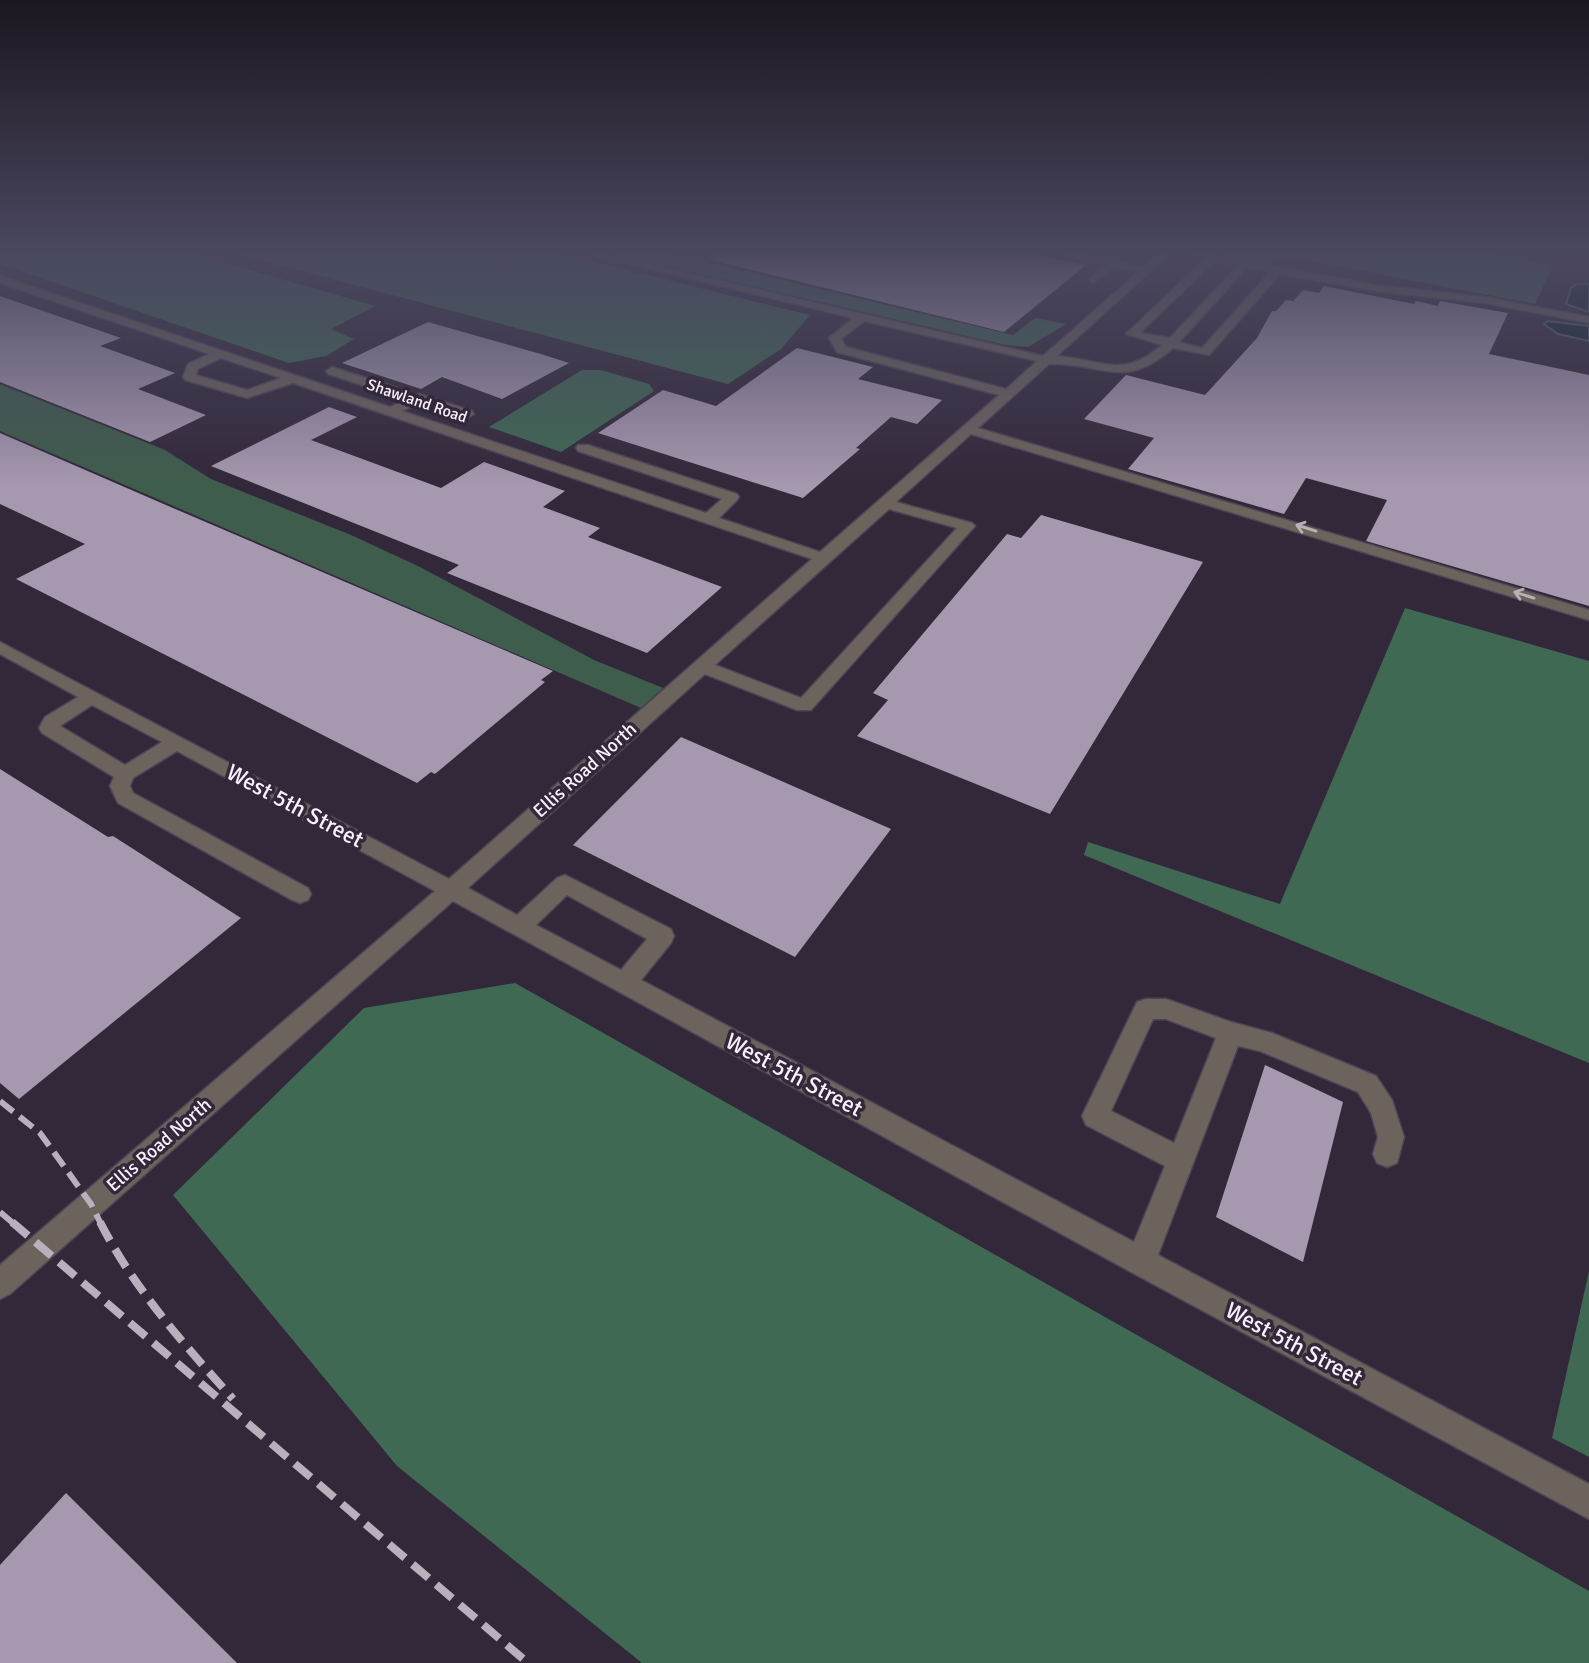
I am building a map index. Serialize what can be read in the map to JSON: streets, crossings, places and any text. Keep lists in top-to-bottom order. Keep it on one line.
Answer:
{"streets":{"street":["Shawland Road","Ellis Road North","West 5th Street"]},"crossings":[["Shawland Road","Ellis Road North"],["Ellis Road North","West 5th Street"]]}
